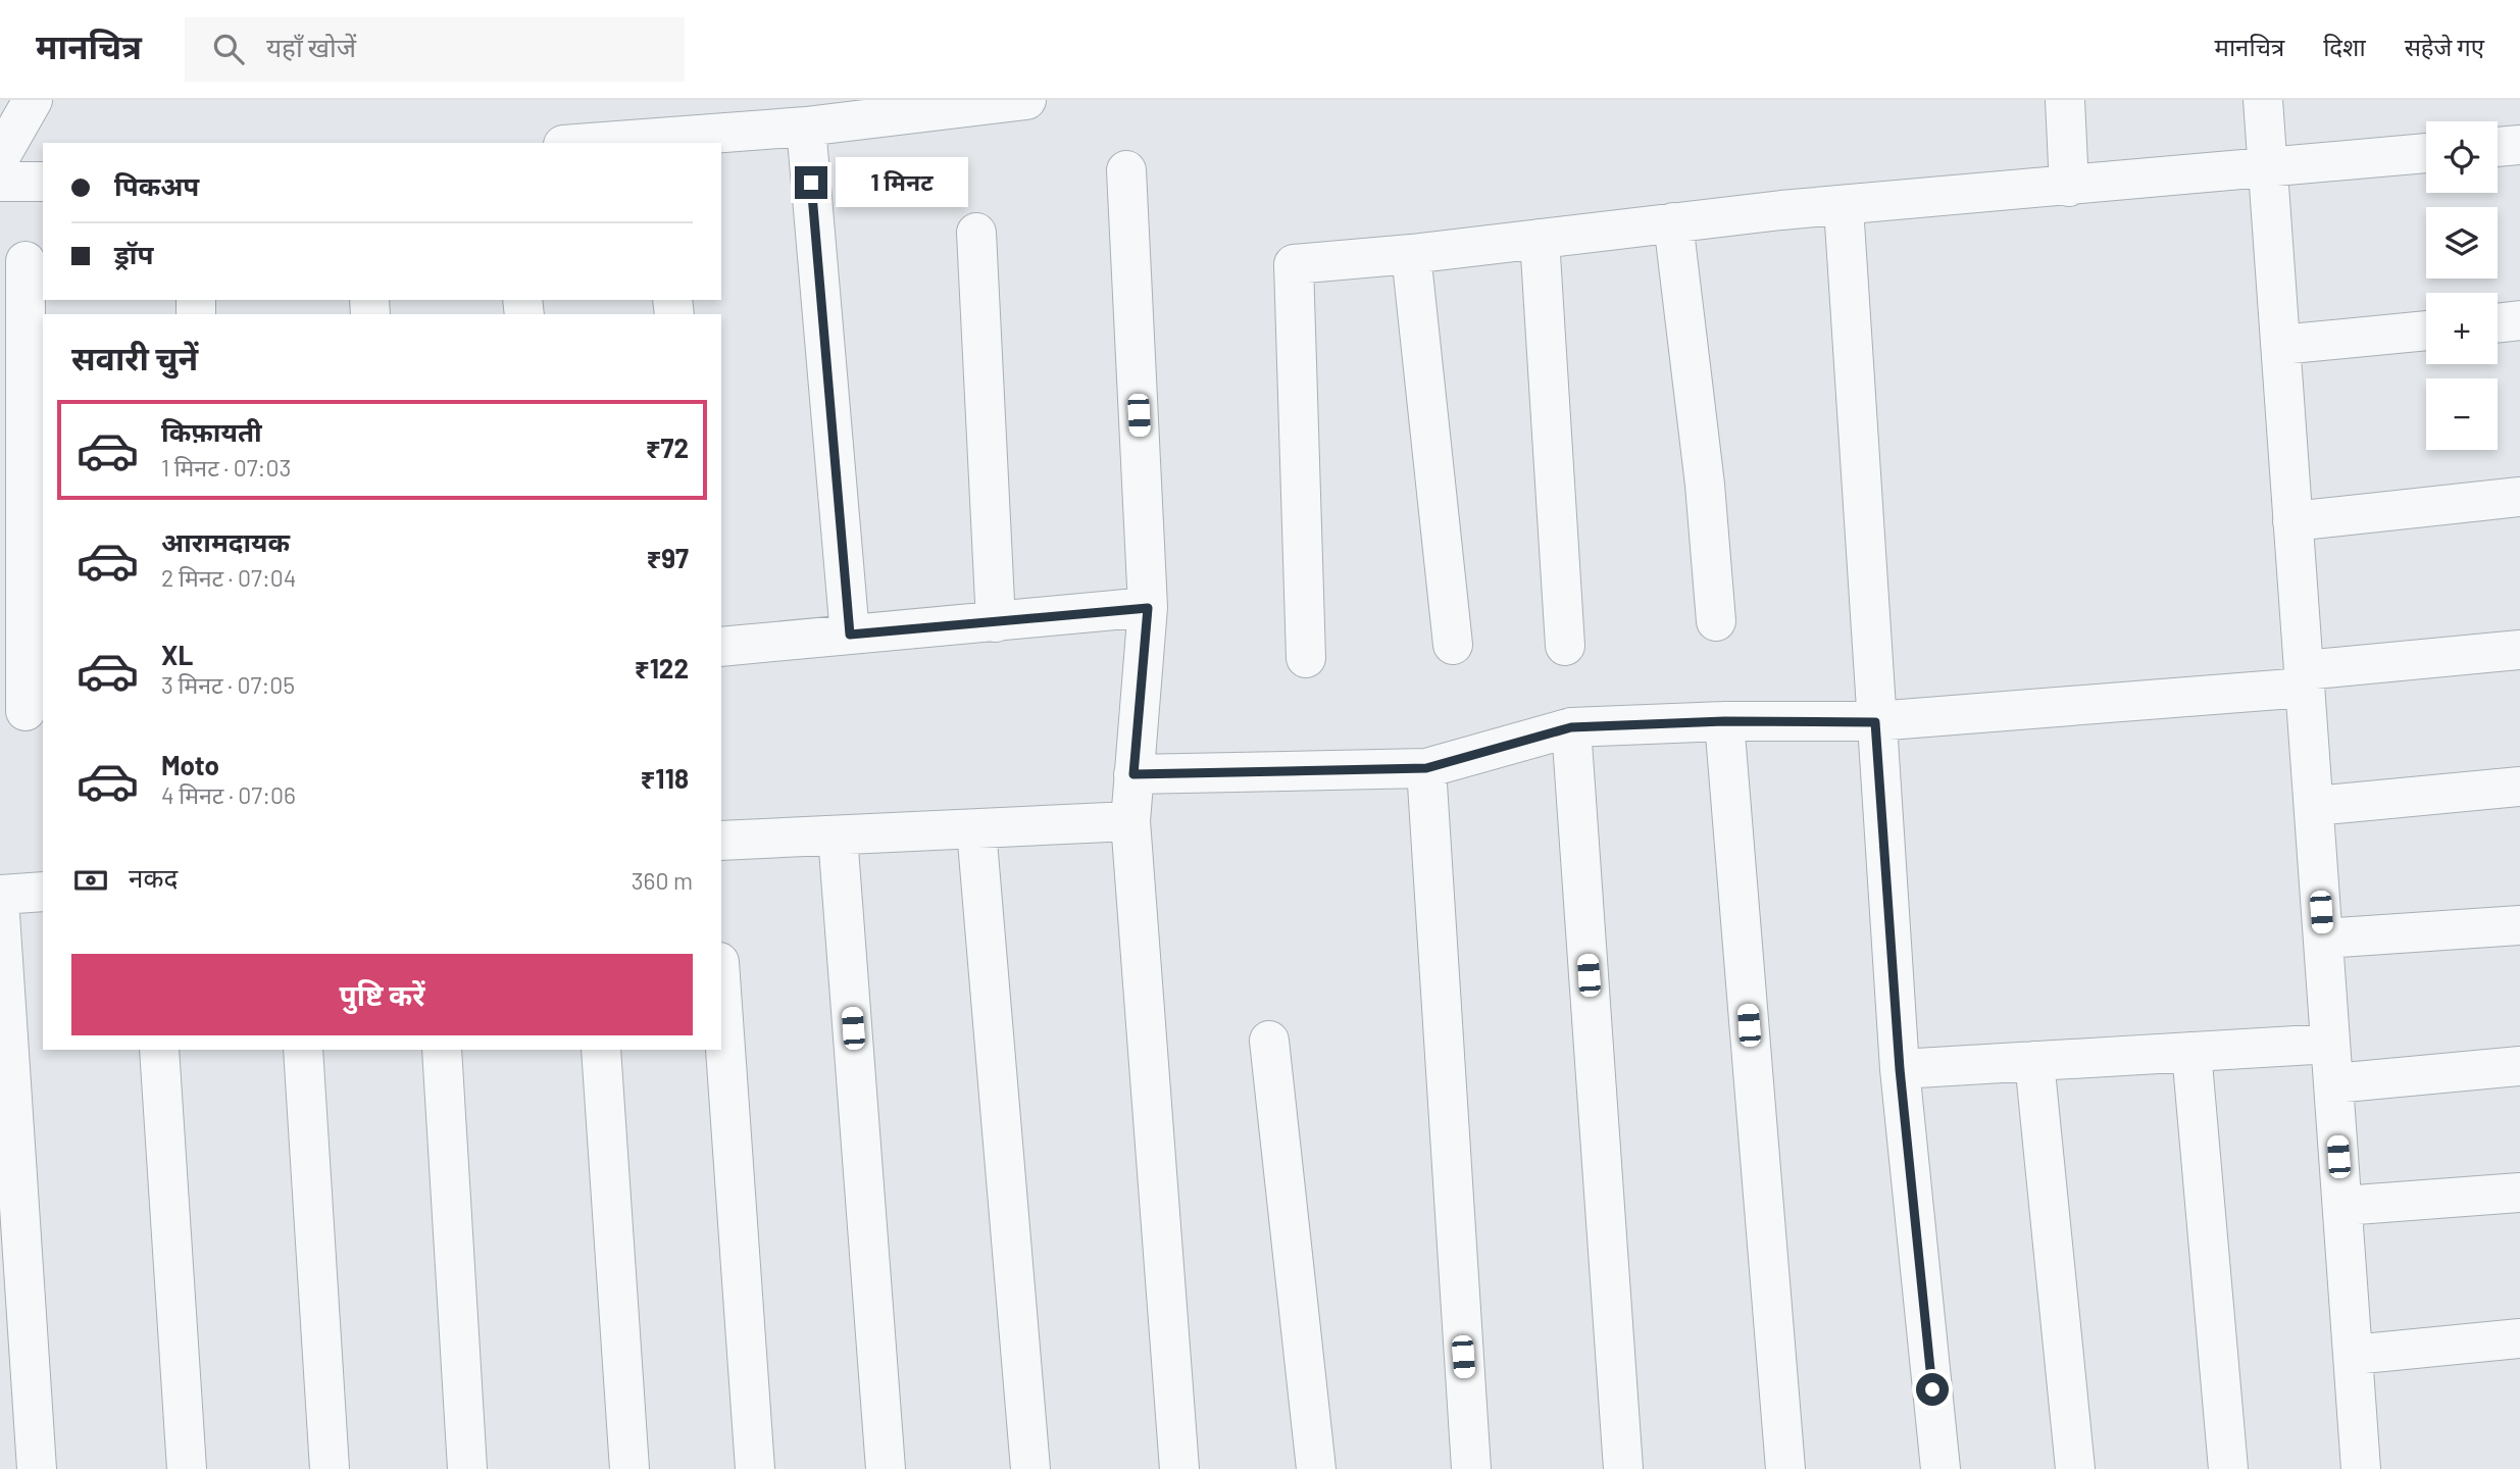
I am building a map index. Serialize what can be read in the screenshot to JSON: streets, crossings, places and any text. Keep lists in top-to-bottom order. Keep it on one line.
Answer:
{"page":{"header":"मानचित्र","search":"यहाँ खोजें","nav":["मानचित्र","दिशा","सहेजे गए"],"map_buttons":["+","−"],"banner":["पिकअप","ड्रॉप"],"bubble":"1 मिनट","heading":"सवारी चुनें","list":[{"name":"किफ़ायती","note":"1 मिनट · 07:03","value":"₹72"},{"name":"आरामदायक","note":"2 मिनट · 07:04","value":"₹97"},{"name":"XL","note":"3 मिनट · 07:05","value":"₹122"},{"name":"Moto","note":"4 मिनट · 07:06","value":"₹118"}],"pay":["नकद","360 m"],"buttons":"पुष्टि करें"}}
